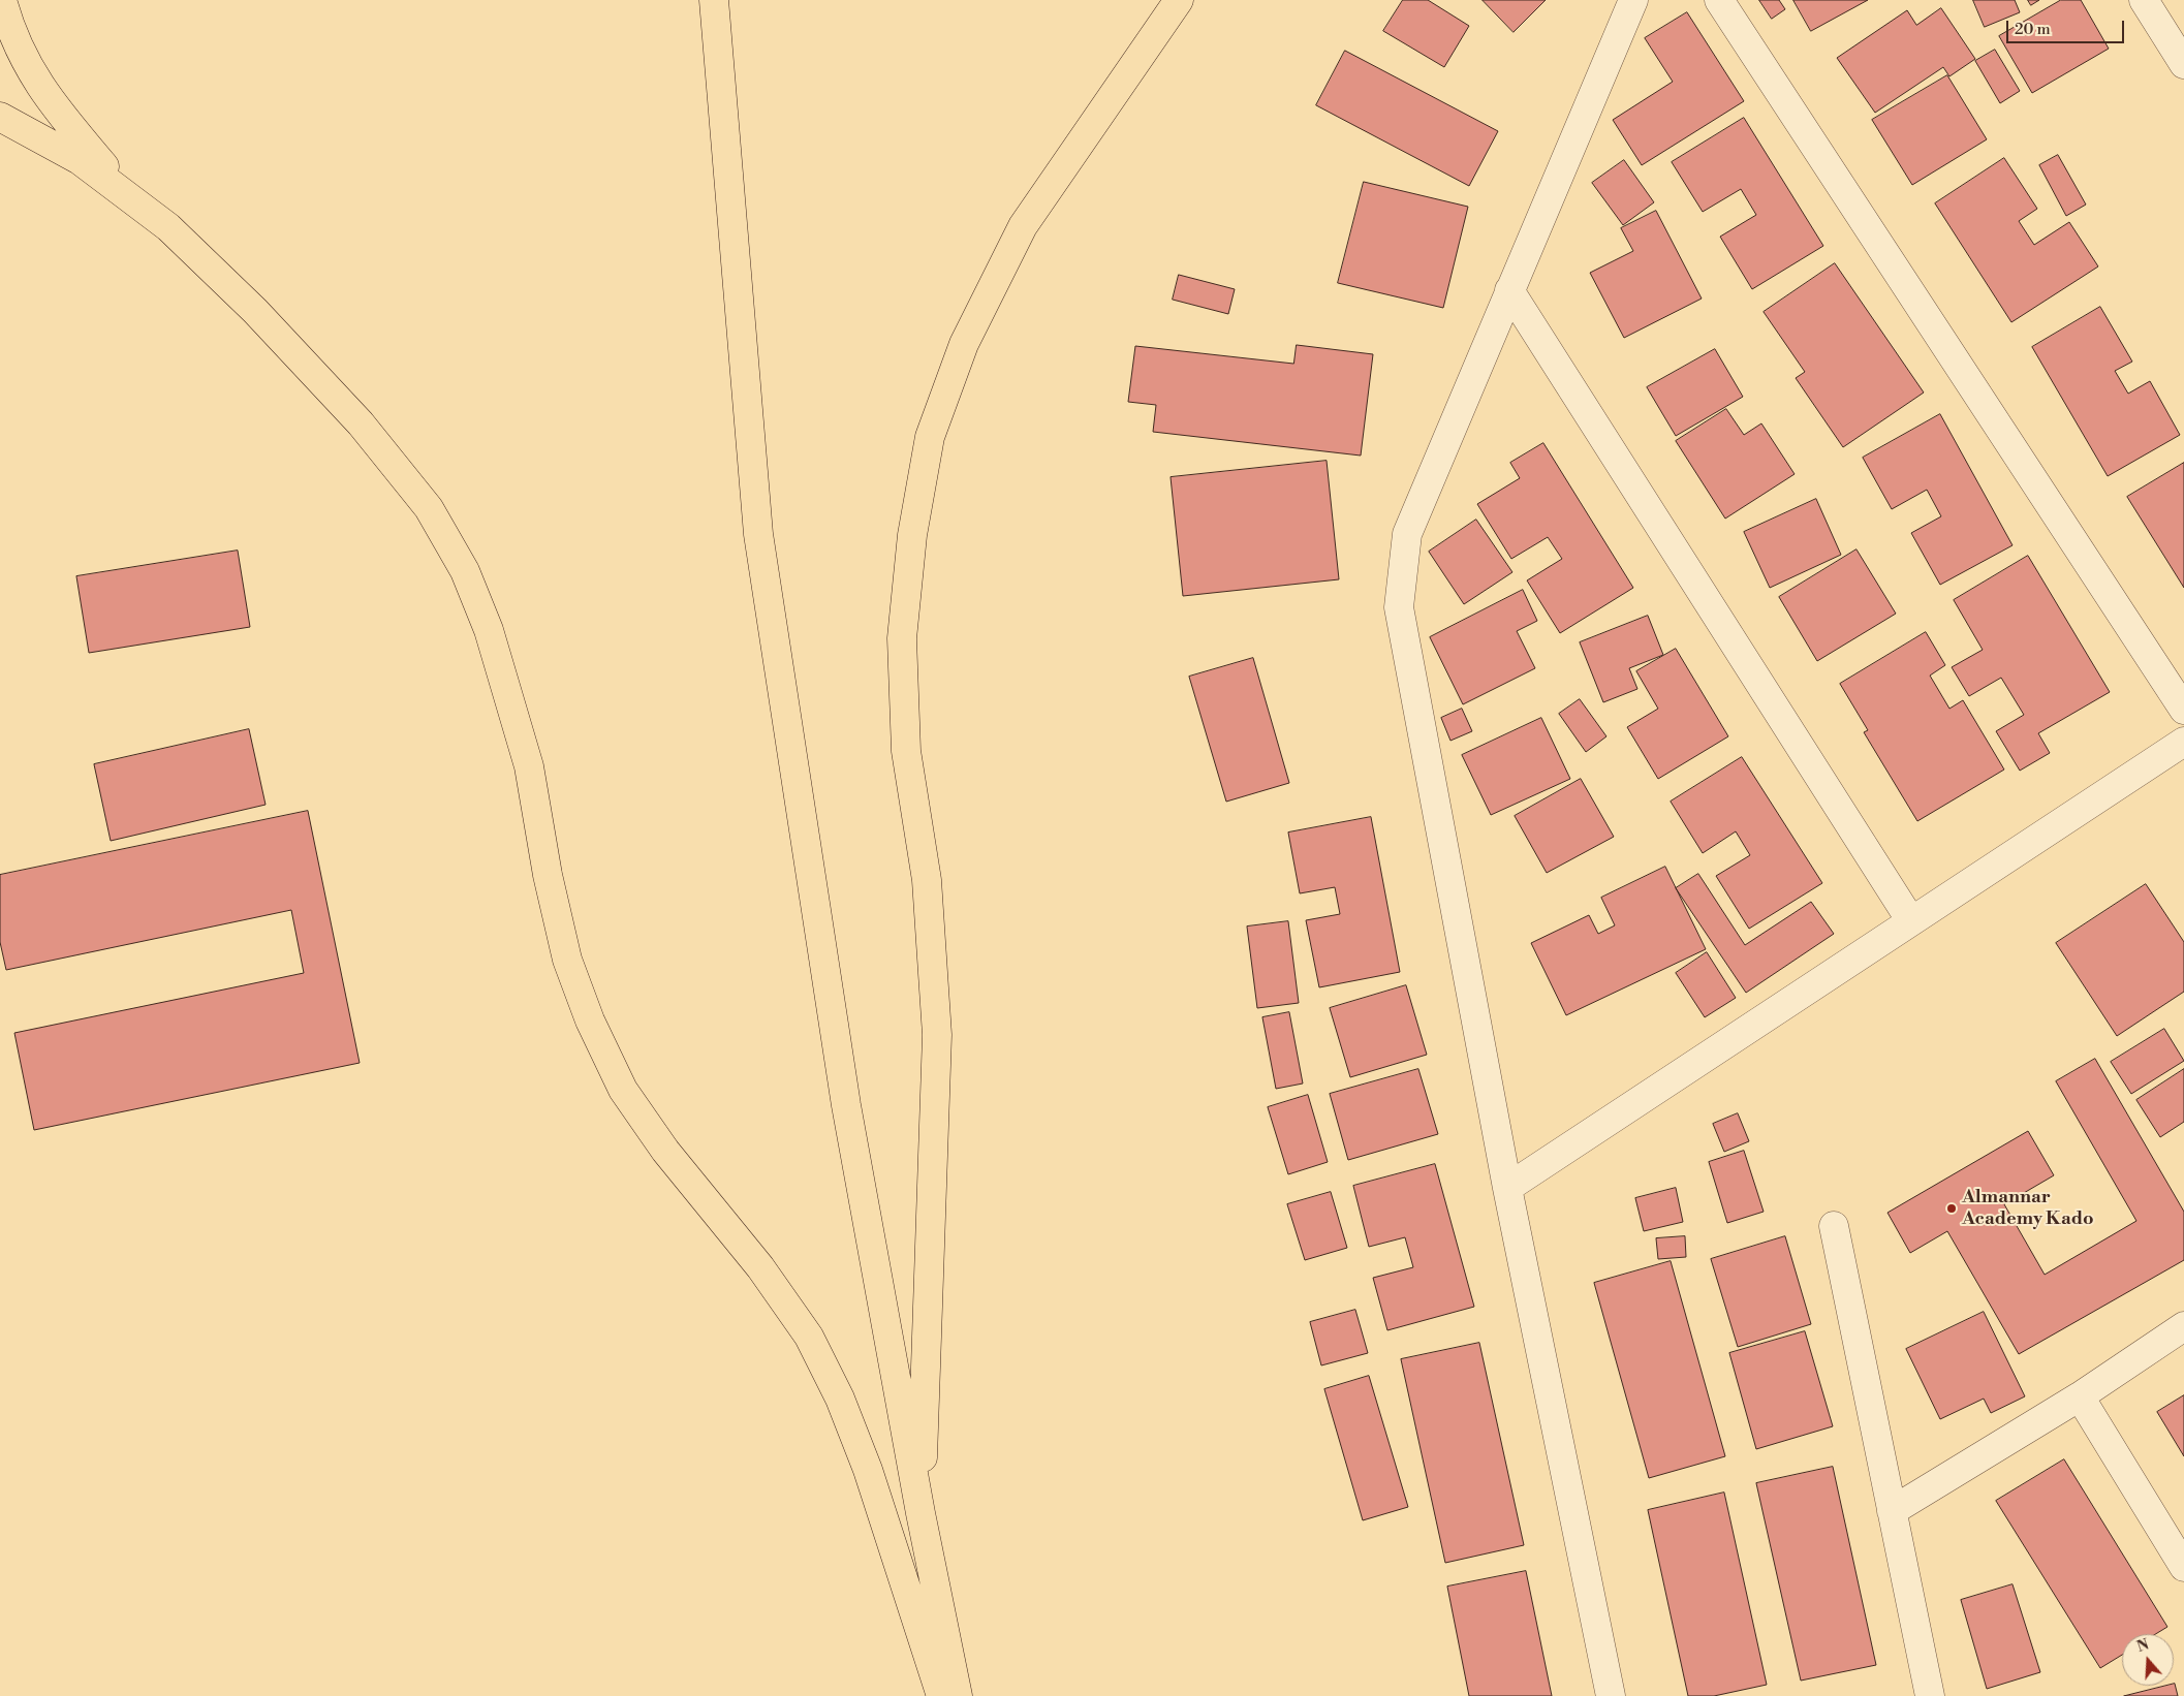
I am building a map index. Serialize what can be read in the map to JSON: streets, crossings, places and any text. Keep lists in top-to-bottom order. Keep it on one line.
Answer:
{"places":["Almannar Academy Kado"],"scale_bar":"20 m","north":"top"}
